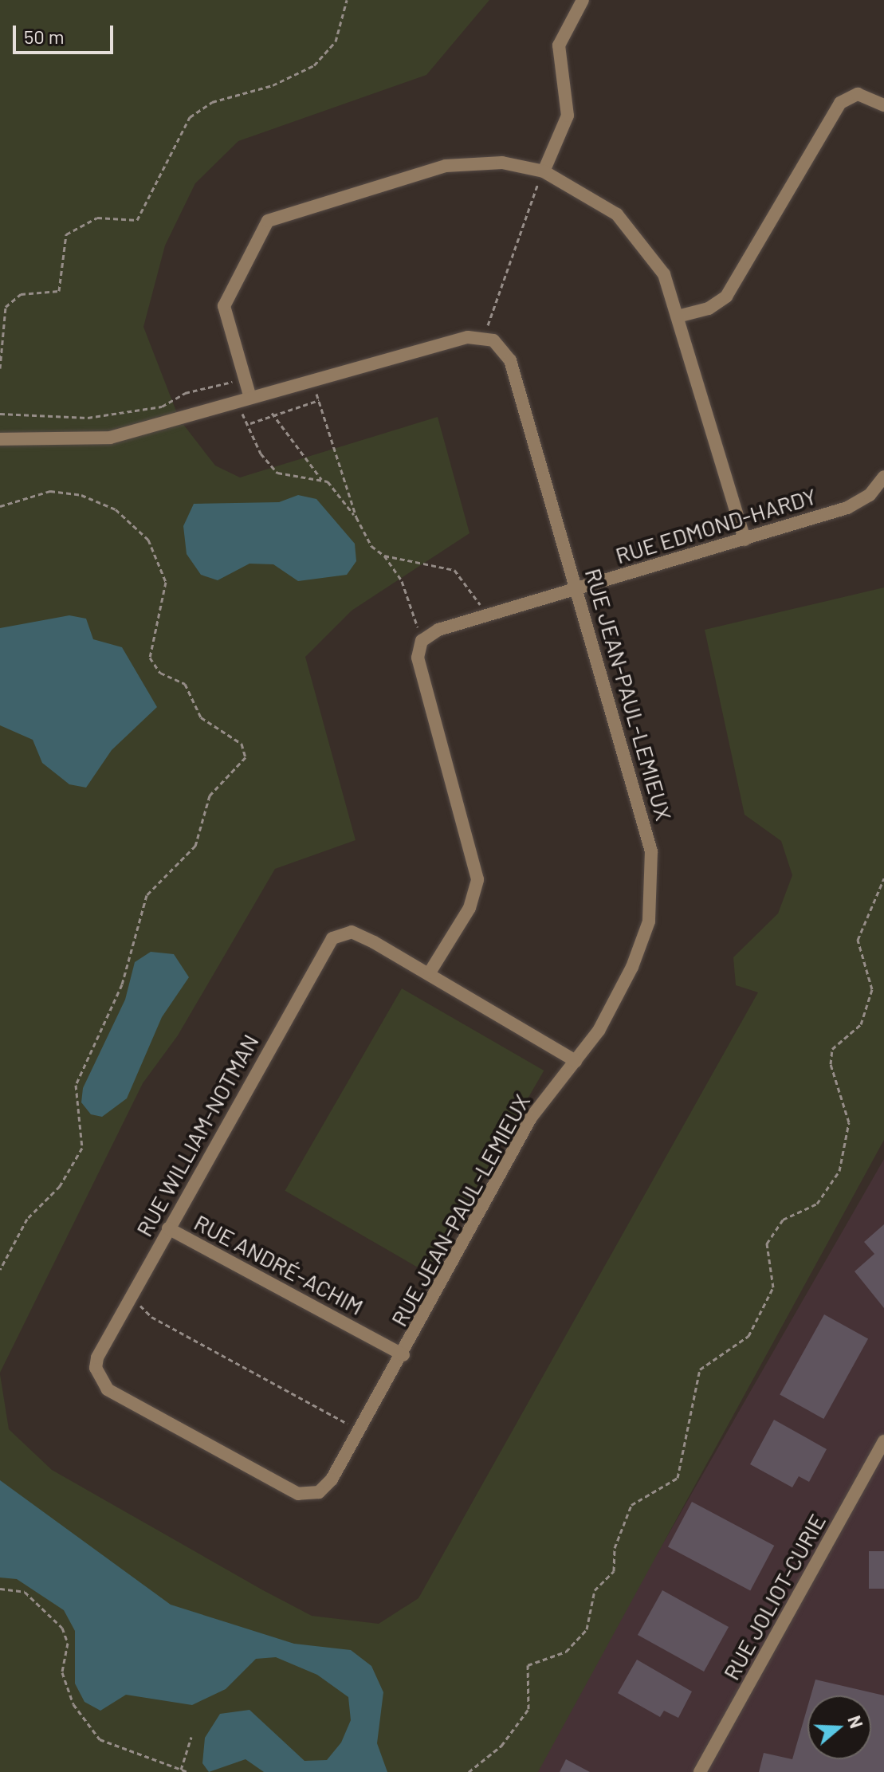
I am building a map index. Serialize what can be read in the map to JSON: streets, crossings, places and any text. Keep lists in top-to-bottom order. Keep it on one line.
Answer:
{"streets":{"street":["RUE EDMOND-HARDY","RUE JEAN-PAUL-LEMIEUX","RUE WILLIAM-NOTMAN","RUE ANDRÉ-ACHIM","RUE JOLIOT-CURIE"]},"crossings":[["RUE EDMOND-HARDY","RUE JEAN-PAUL-LEMIEUX"],["RUE JEAN-PAUL-LEMIEUX","RUE WILLIAM-NOTMAN"],["RUE JEAN-PAUL-LEMIEUX","RUE ANDRÉ-ACHIM"],["RUE WILLIAM-NOTMAN","RUE ANDRÉ-ACHIM"]],"scale_bar":"50 m","north":"right"}
